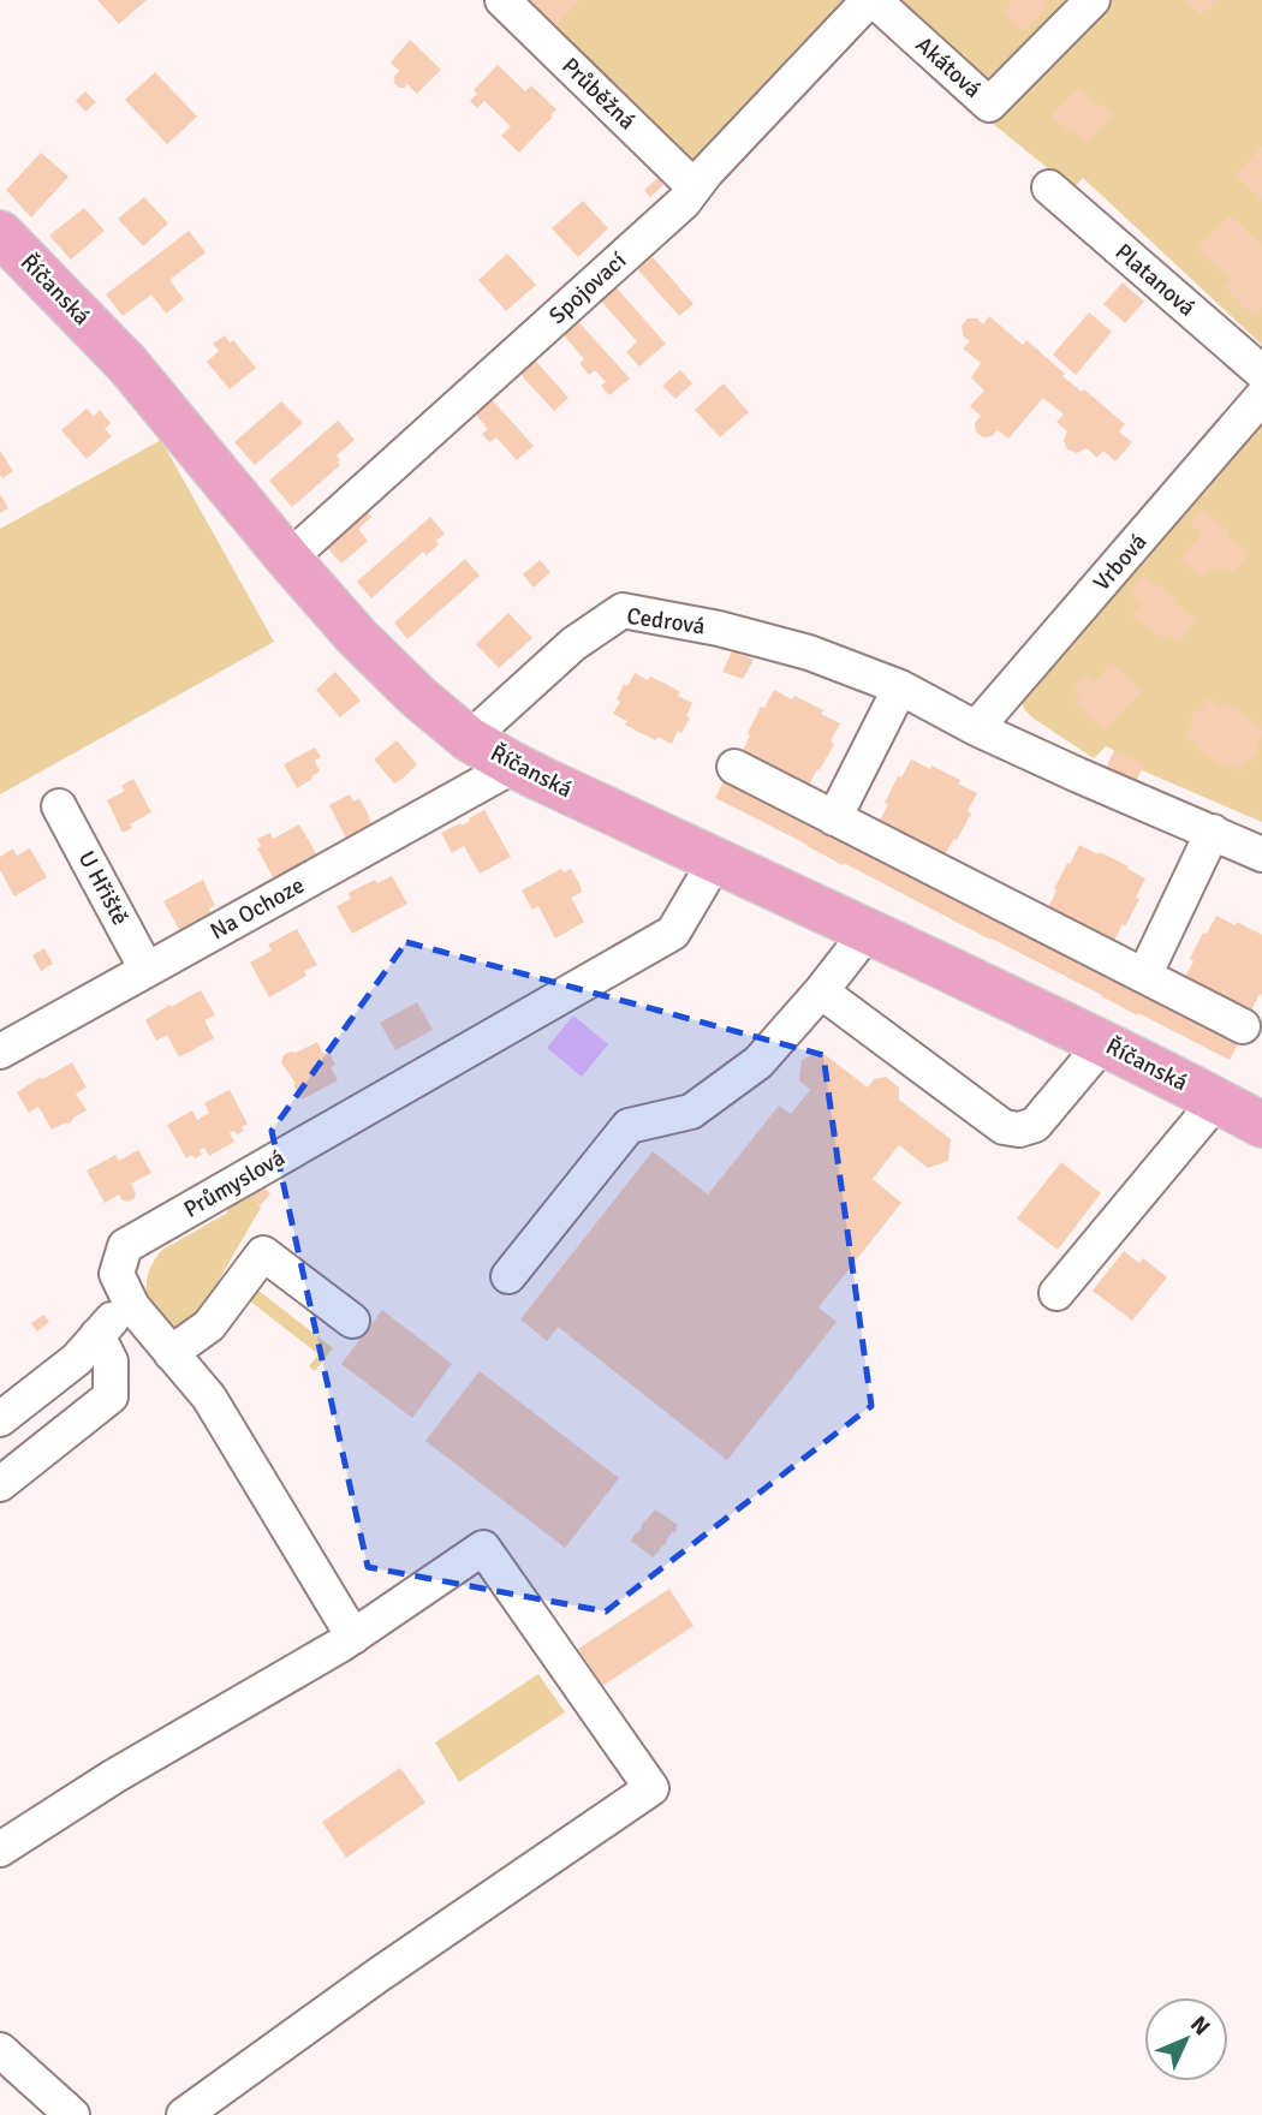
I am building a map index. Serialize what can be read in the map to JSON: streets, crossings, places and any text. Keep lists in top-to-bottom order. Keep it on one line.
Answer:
{"streets":{"main road":["Říčanská"],"street":["Akátová","Průběžná","Platanová","Spojovací","Vrbová","Cedrová","U Hřiště","Na Ochoze","Průmyslová"]},"crossings":[["Akátová","Spojovací"],["Průběžná","Spojovací"],["Spojovací","Říčanská"],["Říčanská","Cedrová"],["Říčanská","Na Ochoze"],["Říčanská","Průmyslová"],["Vrbová","Cedrová"],["U Hřiště","Na Ochoze"]],"north":"top right"}
